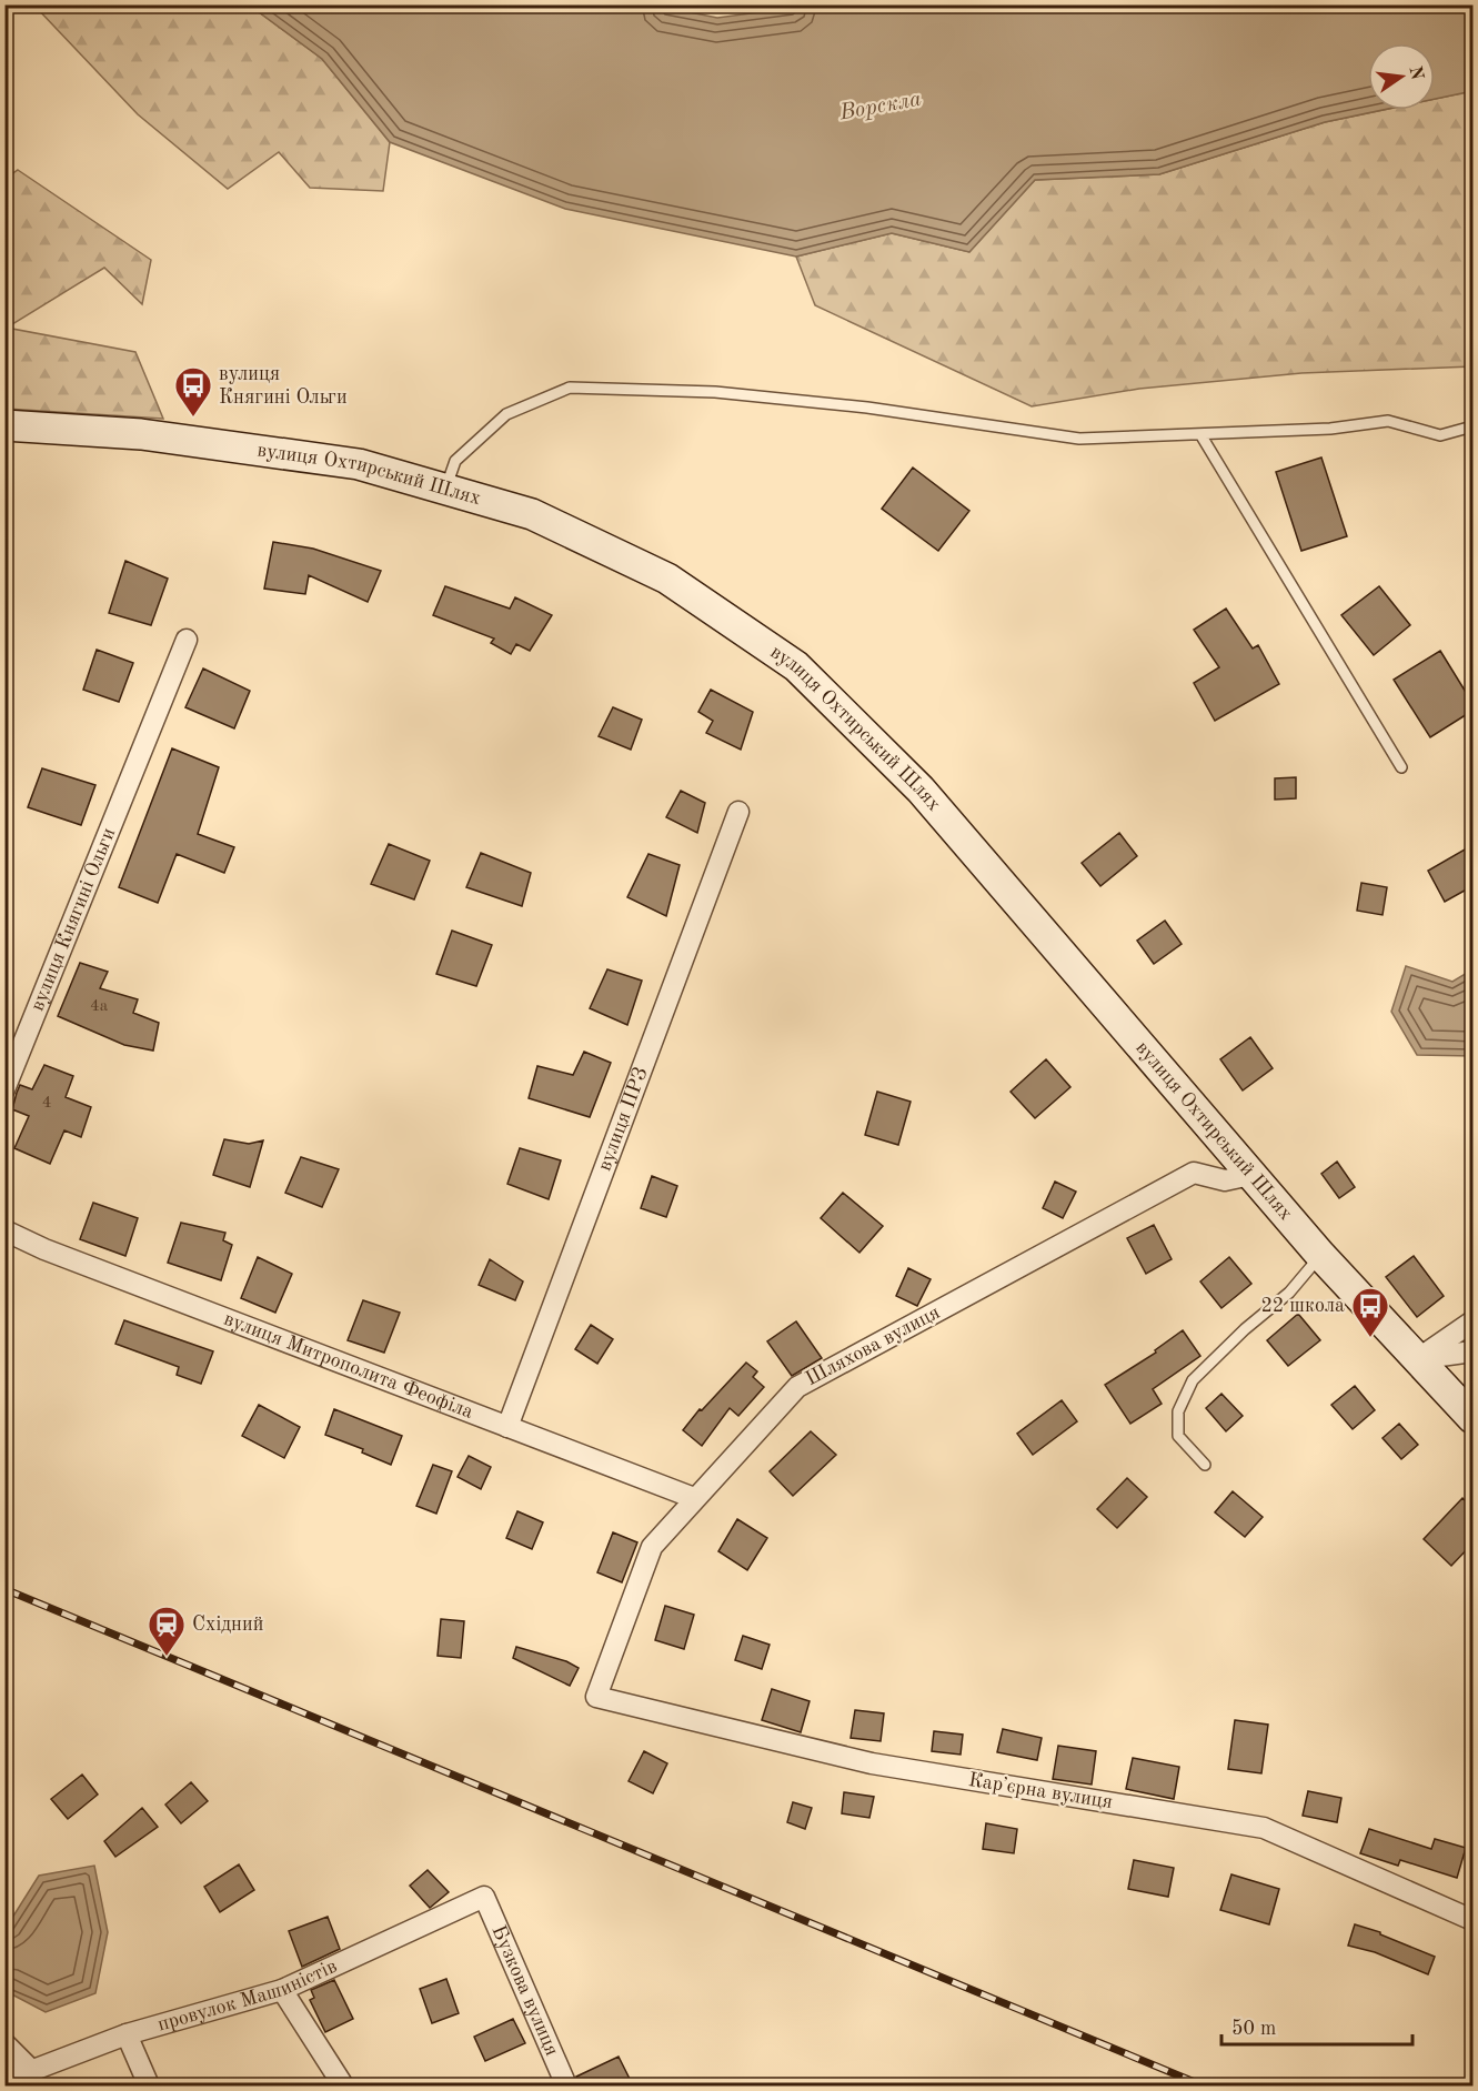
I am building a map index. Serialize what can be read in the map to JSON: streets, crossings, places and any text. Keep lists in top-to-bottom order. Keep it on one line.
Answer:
{"streets":{"main road":["вулиця Охтирський Шлях"],"street":["вулиця Княгині Ольги","вулиця ПРЗ","Шляхова вулиця","вулиця Митрополита Феофіла","Карʼєрна вулиця","Бузкова вулиця","провулок Машиністів"]},"crossings":[["вулиця Охтирський Шлях","Шляхова вулиця"],["вулиця ПРЗ","вулиця Митрополита Феофіла"],["Шляхова вулиця","вулиця Митрополита Феофіла"],["Шляхова вулиця","Карʼєрна вулиця"],["Бузкова вулиця","провулок Машиністів"]],"water":["Ворскла"],"places":{"bus stop":["вулиця Княгині Ольги","22 школа"],"station":["Східний"]},"house_numbers":["4а","4"],"scale_bar":"50 m","north":"right"}
